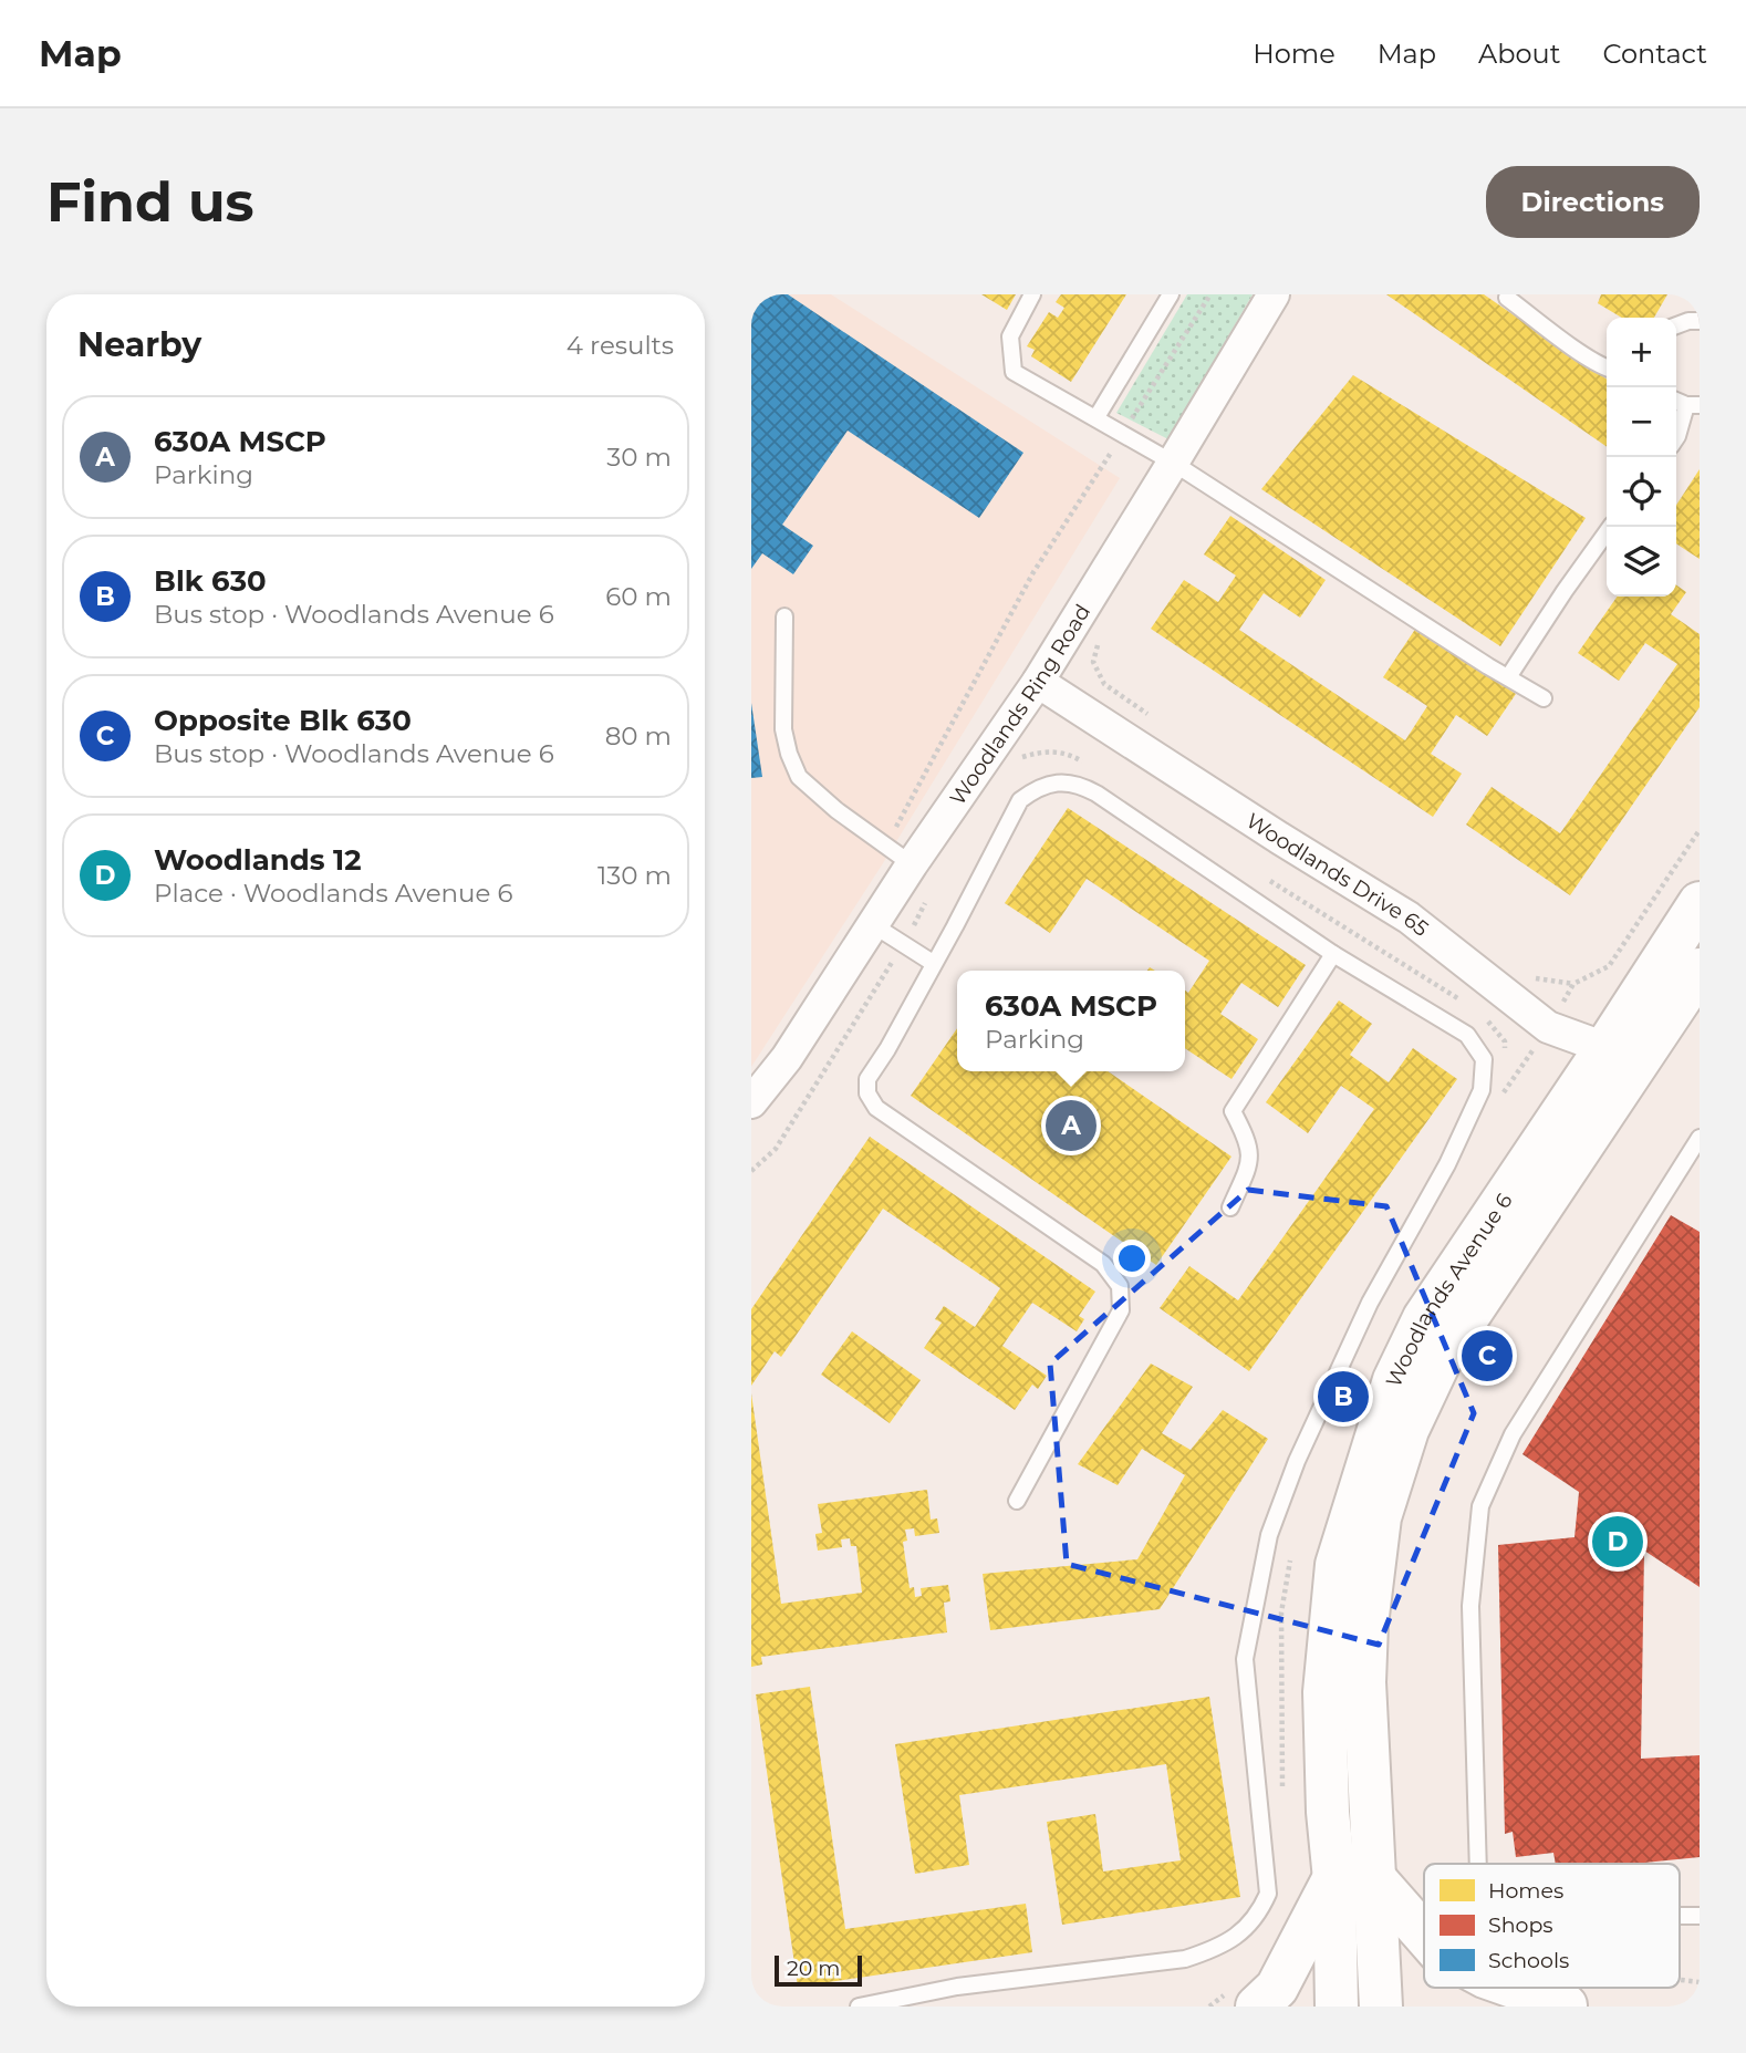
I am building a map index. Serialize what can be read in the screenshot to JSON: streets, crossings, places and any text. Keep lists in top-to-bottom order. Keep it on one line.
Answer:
{"streets":{"street":["Woodlands Ring Road","Woodlands Drive 65","Woodlands Avenue 6"]},"crossings":[["Woodlands Ring Road","Woodlands Drive 65"],["Woodlands Drive 65","Woodlands Avenue 6"]],"legend":["Homes","Shops","Schools"],"scale_bar":"20 m","page":{"header":"Map","nav":["Home","Map","About","Contact"],"buttons":"Directions","title":"Find us","heading":["Nearby","4 results"],"map_buttons":["+","−"],"list":[{"mark":"A","name":"630A MSCP","note":"Parking","value":"30 m"},{"mark":"B","name":"Blk 630","note":"Bus stop · Woodlands Avenue 6","value":"60 m"},{"mark":"C","name":"Opposite Blk 630","note":"Bus stop · Woodlands Avenue 6","value":"80 m"},{"mark":"D","name":"Woodlands 12","note":"Place · Woodlands Avenue 6","value":"130 m"}],"popup":["630A MSCP","Parking"],"pins":["A","C","B","D"],"scale":"20 m"}}
